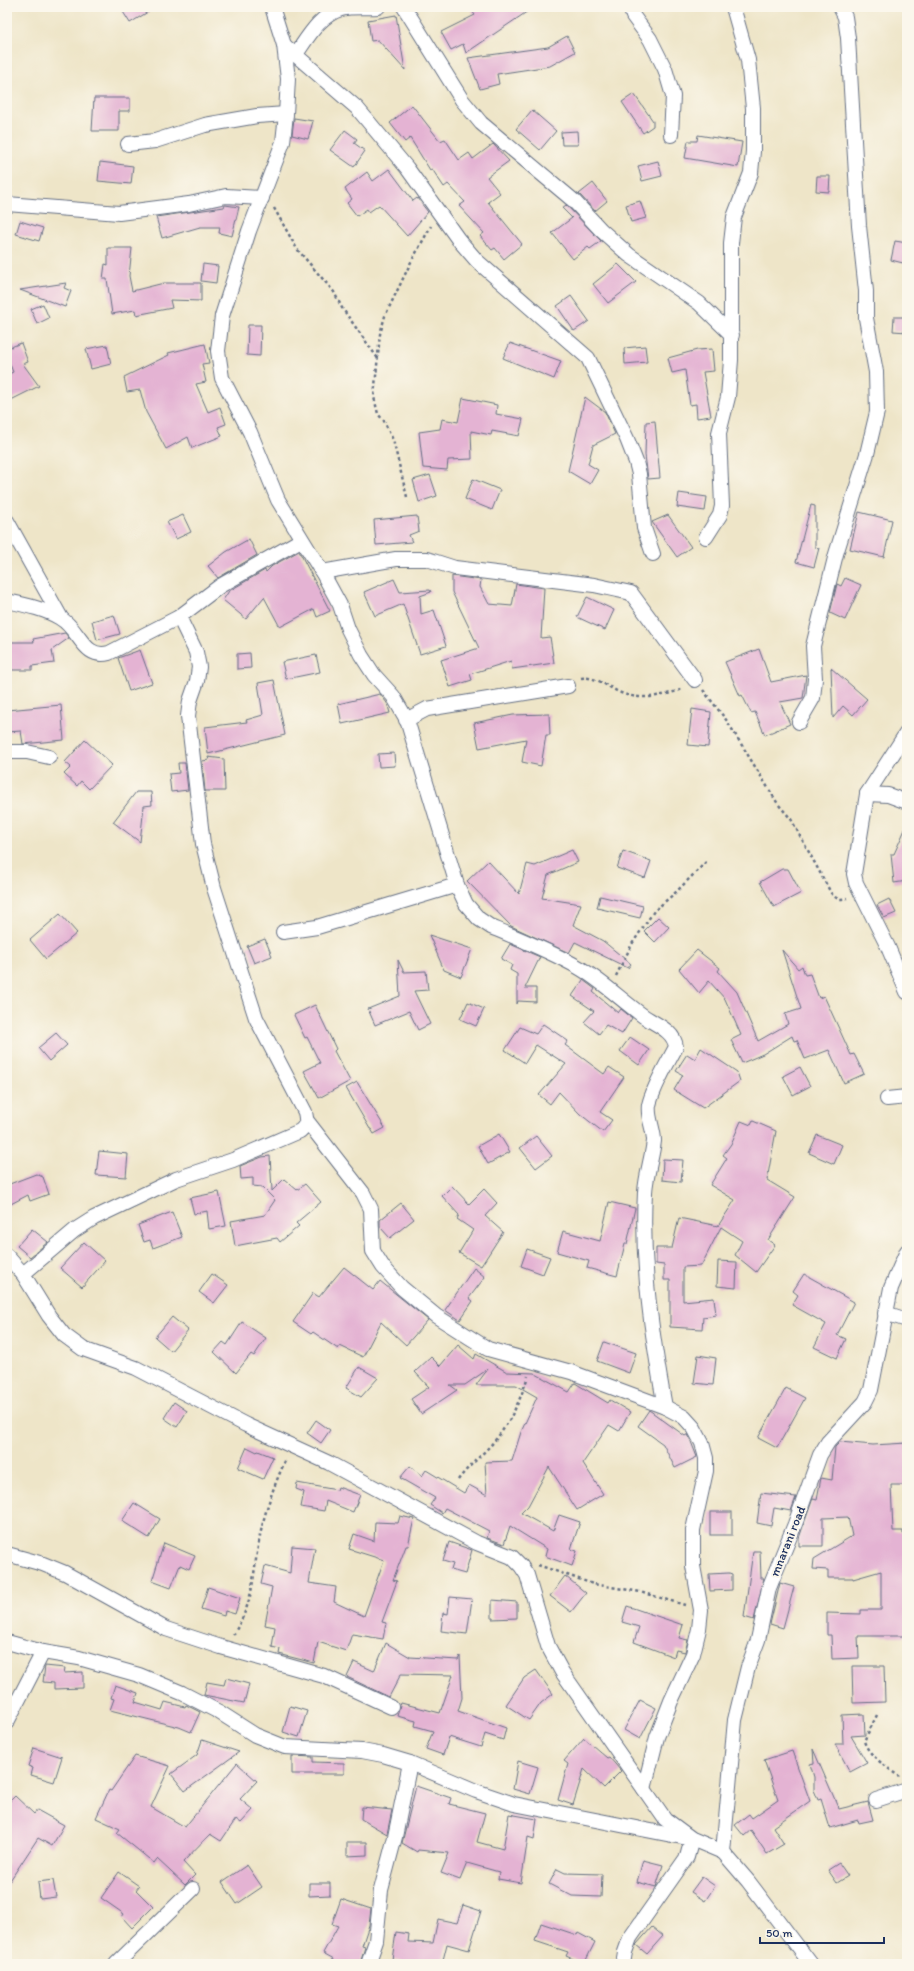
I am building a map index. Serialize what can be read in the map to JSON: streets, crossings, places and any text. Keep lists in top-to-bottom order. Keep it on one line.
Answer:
{"streets":{"street":["mnarani road"]},"scale_bar":"50 m"}
